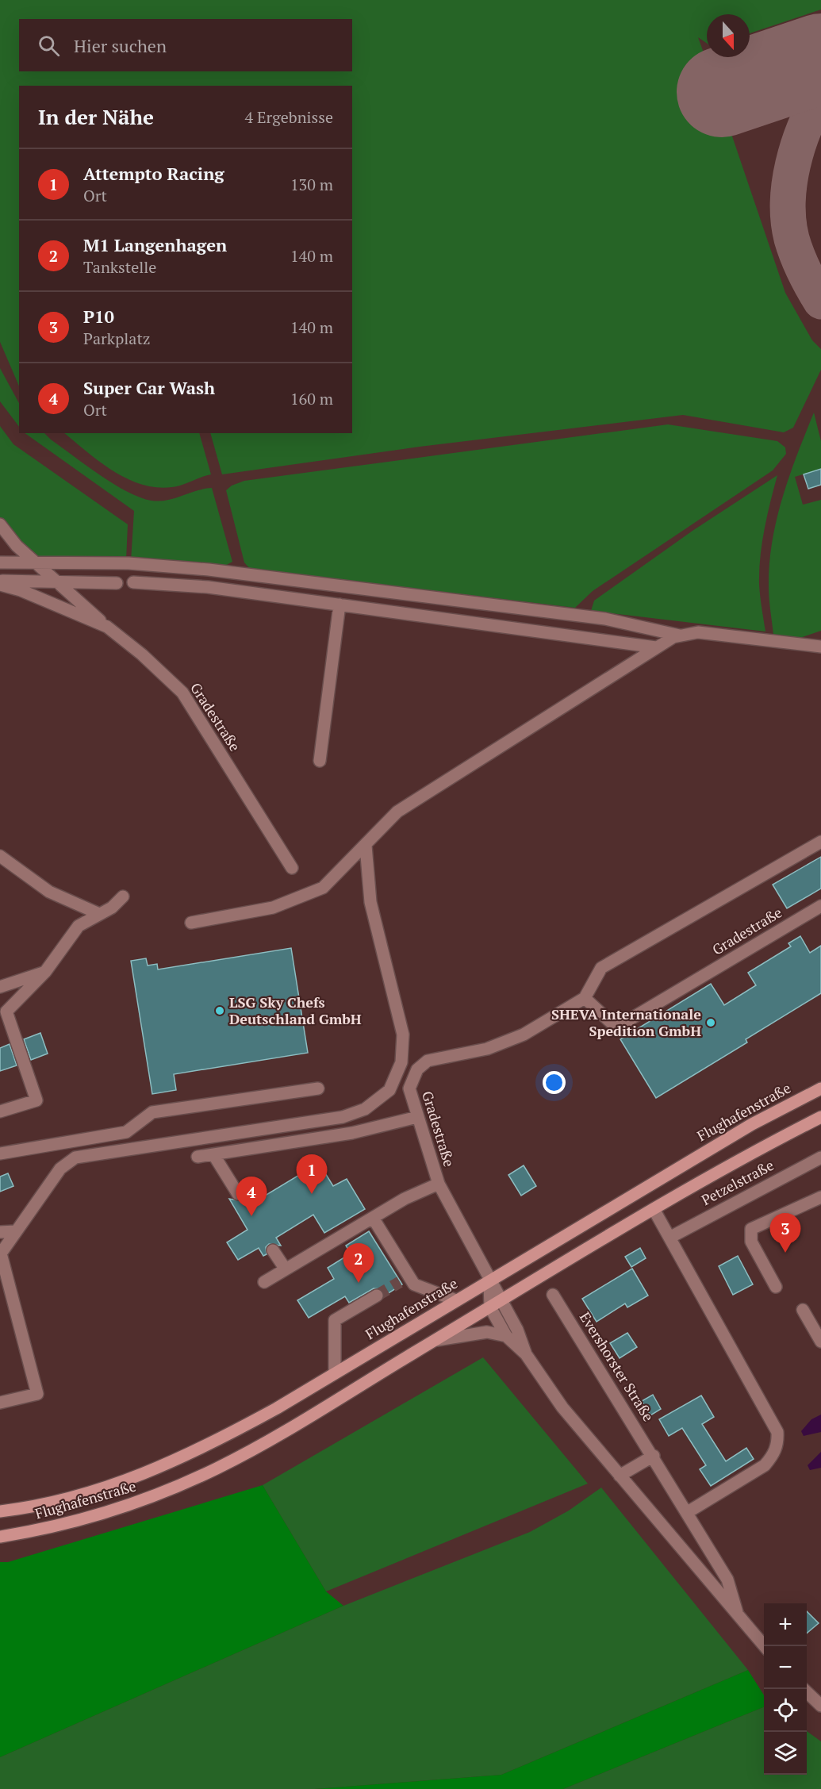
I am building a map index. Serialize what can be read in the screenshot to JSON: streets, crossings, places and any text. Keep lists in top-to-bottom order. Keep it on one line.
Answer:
{"streets":{"main road":["Flughafenstraße"],"street":["Gradestraße","Petzelstraße","Evershorster Straße"]},"crossings":[["Gradestraße","Flughafenstraße"],["Gradestraße","Evershorster Straße"],["Flughafenstraße","Evershorster Straße"]],"places":["LSG Sky Chefs Deutschland GmbH","SHEVA Internationale Spedition GmbH"],"north":"bottom","page":{"search":"Hier suchen","heading":["In der Nähe","4 Ergebnisse"],"list":[{"mark":"1","name":"Attempto Racing","note":"Ort","value":"130 m"},{"mark":"2","name":"M1 Langenhagen","note":"Tankstelle","value":"140 m"},{"mark":"3","name":"P10","note":"Parkplatz","value":"140 m"},{"mark":"4","name":"Super Car Wash","note":"Ort","value":"160 m"}],"pins":["1","4","3","2"],"map_buttons":["+","−"]}}
